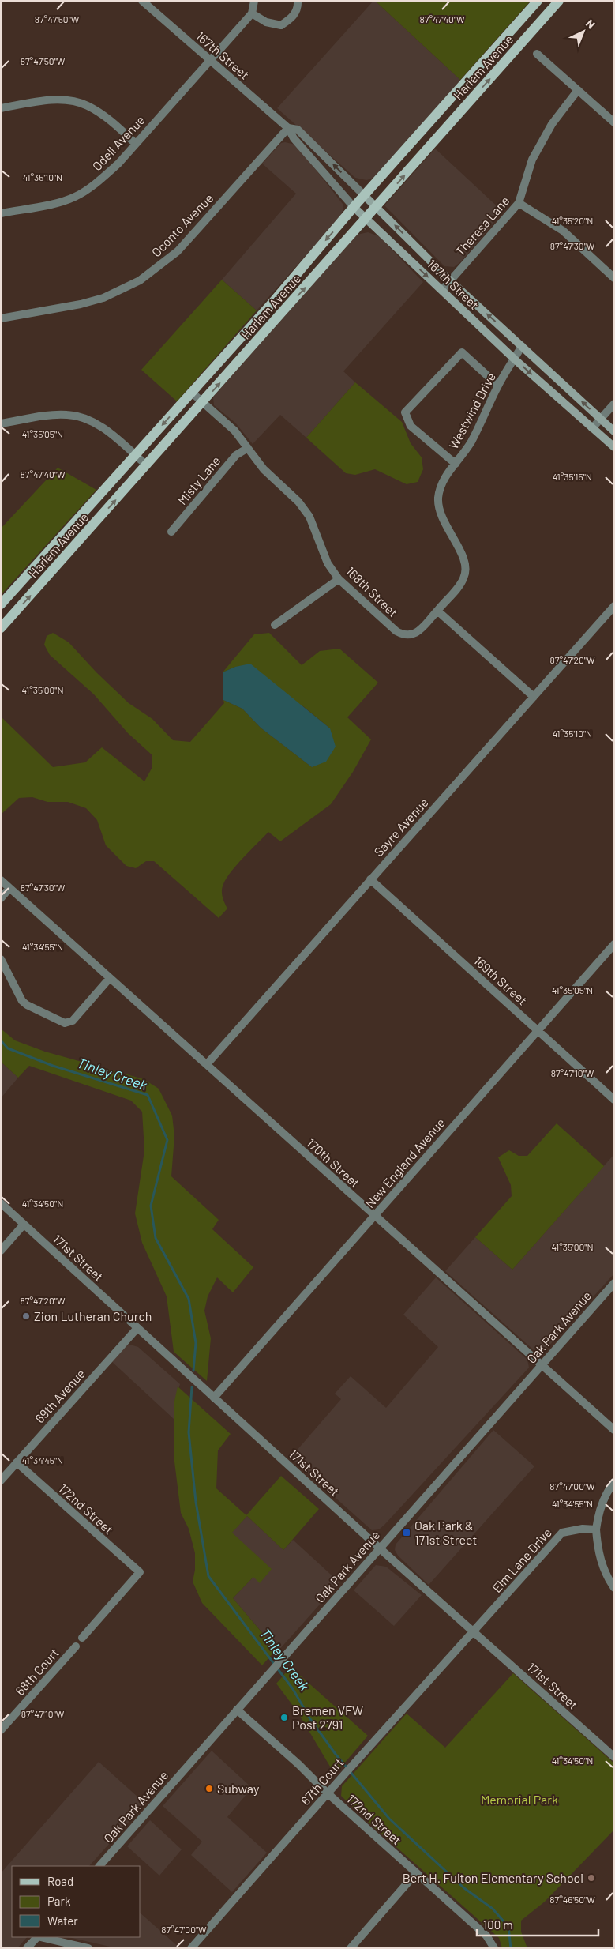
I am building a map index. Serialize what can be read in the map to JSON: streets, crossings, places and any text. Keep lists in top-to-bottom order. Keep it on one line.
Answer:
{"streets":{"main road":["167th Street","Harlem Avenue"],"street":["Odell Avenue","Oconto Avenue","Theresa Lane","Westwind Drive","Misty Lane","168th Street","Sayre Avenue","169th Street","170th Street","New England Avenue","171st Street","Oak Park Avenue","69th Avenue","172nd Street","Elm Lane Drive","68th Court","67th Court"]},"crossings":[["167th Street","Harlem Avenue"],["167th Street","Odell Avenue"],["167th Street","Oconto Avenue"],["167th Street","Theresa Lane"],["167th Street","Westwind Drive"],["Harlem Avenue","168th Street"],["Westwind Drive","168th Street"],["Misty Lane","168th Street"],["Sayre Avenue","169th Street"],["Sayre Avenue","170th Street"],["169th Street","New England Avenue"],["170th Street","New England Avenue"],["170th Street","Oak Park Avenue"],["New England Avenue","171st Street"],["171st Street","Oak Park Avenue"],["171st Street","69th Avenue"],["171st Street","Elm Lane Drive"],["171st Street","67th Court"],["Oak Park Avenue","172nd Street"],["69th Avenue","172nd Street"],["172nd Street","67th Court"],["Elm Lane Drive","67th Court"]],"water":["Tinley Creek"],"parks":["Memorial Park"],"places":{"other":["Zion Lutheran Church","Bremen VFW Post 2791","Subway","Bert H. Fulton Elementary School"],"transit":["Oak Park & 171st Street"]},"legend":["Road","Park","Water"],"scale_bar":"100 m","north":"top right","coordinates":["87°47'50\"W","87°47'40\"W","41°35'10\"N","41°35'20\"N","87°47'30\"W","41°35'05\"N","41°35'15\"N","87°47'20\"W","41°35'00\"N","41°34'55\"N","87°47'10\"W","41°34'50\"N","41°34'45\"N","87°47'00\"W","87°46'50\"W"]}
